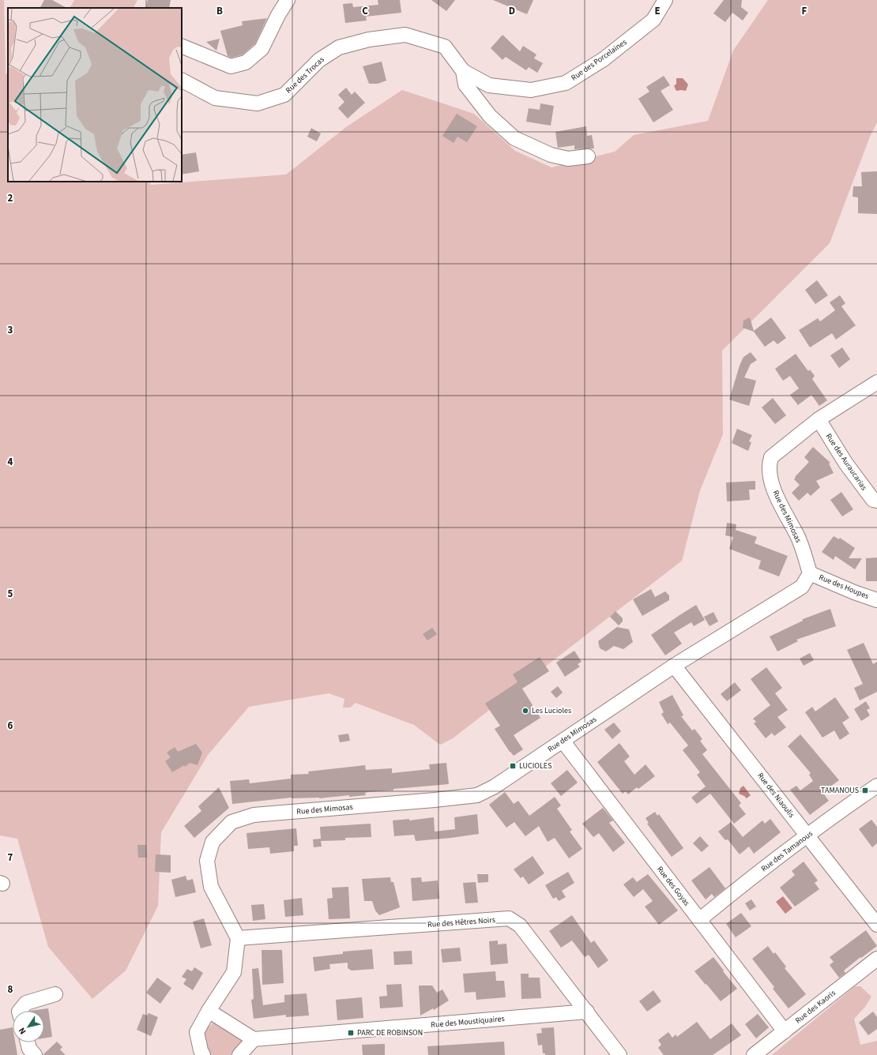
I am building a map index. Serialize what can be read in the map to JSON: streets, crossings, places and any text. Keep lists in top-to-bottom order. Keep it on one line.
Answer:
{"streets":{"street":["Rue des Porcelaines","Rue des Trocas","Rue des Auraucarias","Rue des Mimosas","Rue des Houpes","Rue des Niaoulis","Rue des Tamanous","Rue des Goyas","Rue des Hêtres Noirs","Rue des Kaoris","Rue des Moustiquaires"]},"crossings":[["Rue des Porcelaines","Rue des Trocas"],["Rue des Auraucarias","Rue des Mimosas"],["Rue des Mimosas","Rue des Houpes"],["Rue des Mimosas","Rue des Niaoulis"],["Rue des Mimosas","Rue des Goyas"],["Rue des Mimosas","Rue des Hêtres Noirs"],["Rue des Niaoulis","Rue des Tamanous"],["Rue des Tamanous","Rue des Goyas"],["Rue des Goyas","Rue des Kaoris"],["Rue des Hêtres Noirs","Rue des Moustiquaires"]],"places":{"other":["Les Lucioles"],"transit":["LUCIOLES","TAMANOUS","PARC DE ROBINSON"]},"north":"bottom left","grid":{"columns":["B","C","D","E","F"],"rows":["2","3","4","5","6","7","8"]}}
